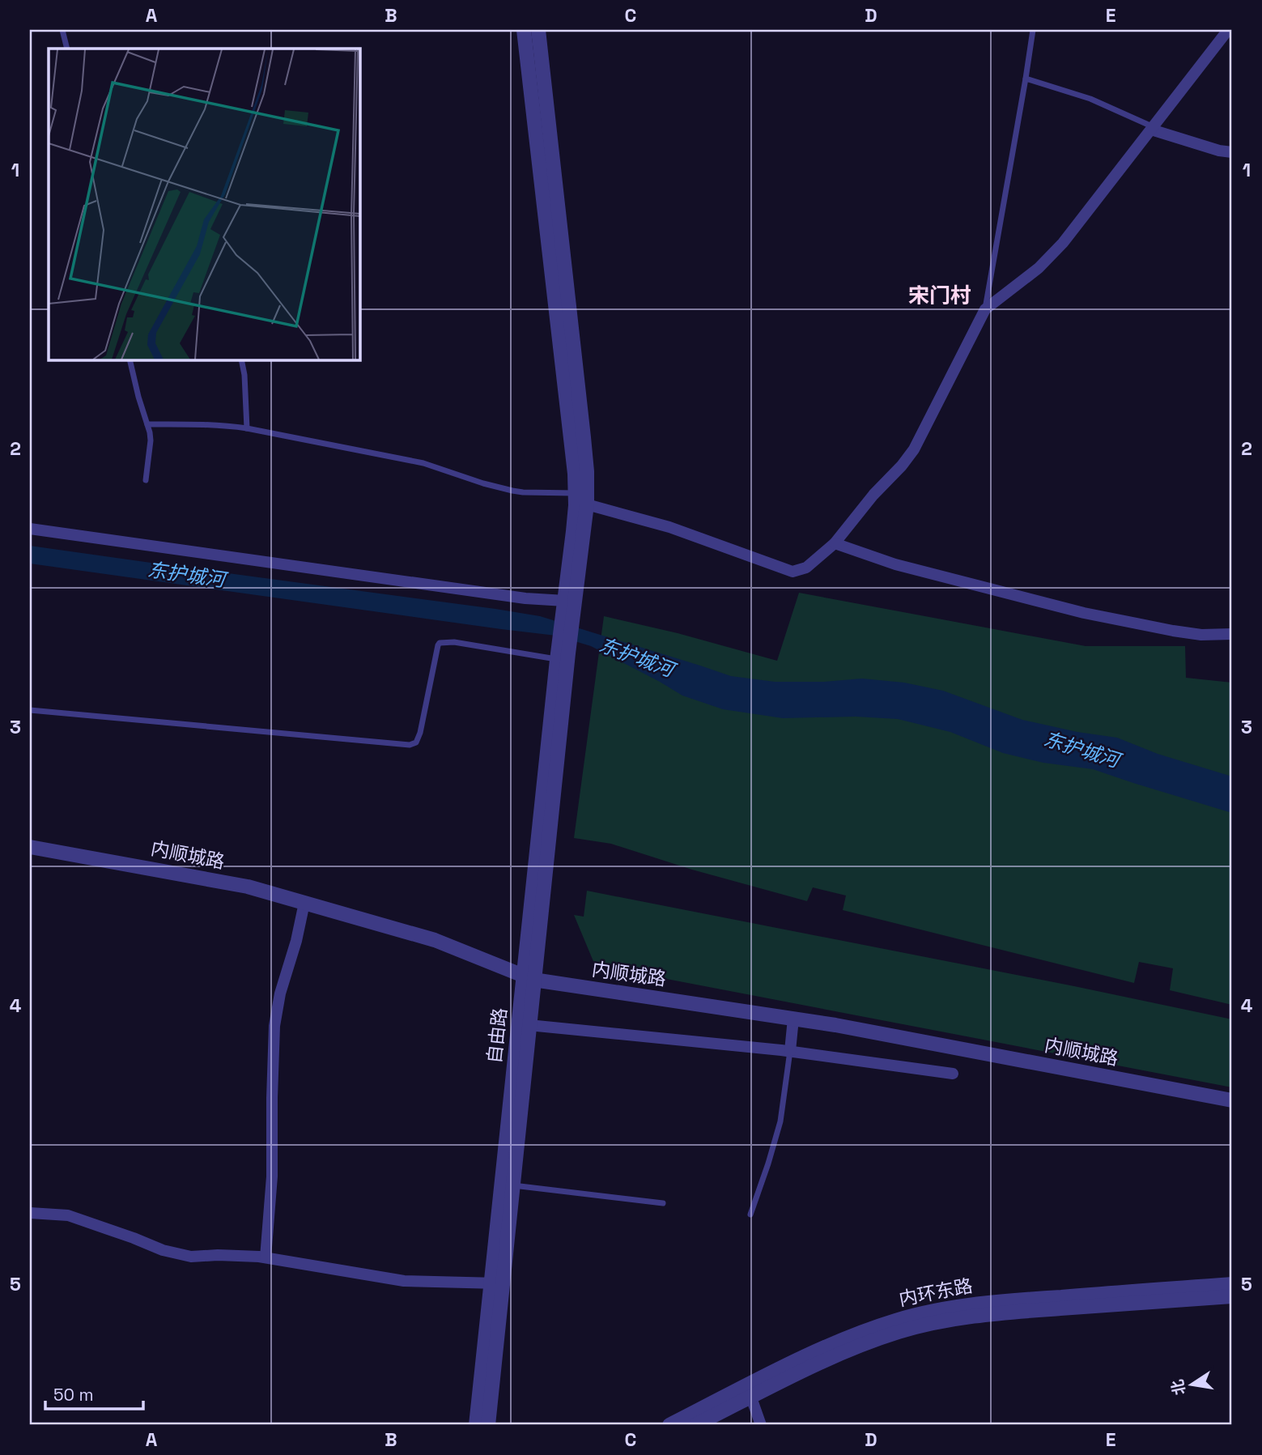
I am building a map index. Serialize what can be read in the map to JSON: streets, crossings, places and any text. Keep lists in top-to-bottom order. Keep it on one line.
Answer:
{"streets":{"street":["内顺城路","自由路","内环东路"]},"crossings":[["内顺城路","自由路"]],"districts":["宋门村"],"water":["东护城河"],"scale_bar":"50 m","north":"left","grid":{"columns":["A","B","C","D","E"],"rows":["1","2","3","4","5"]}}
